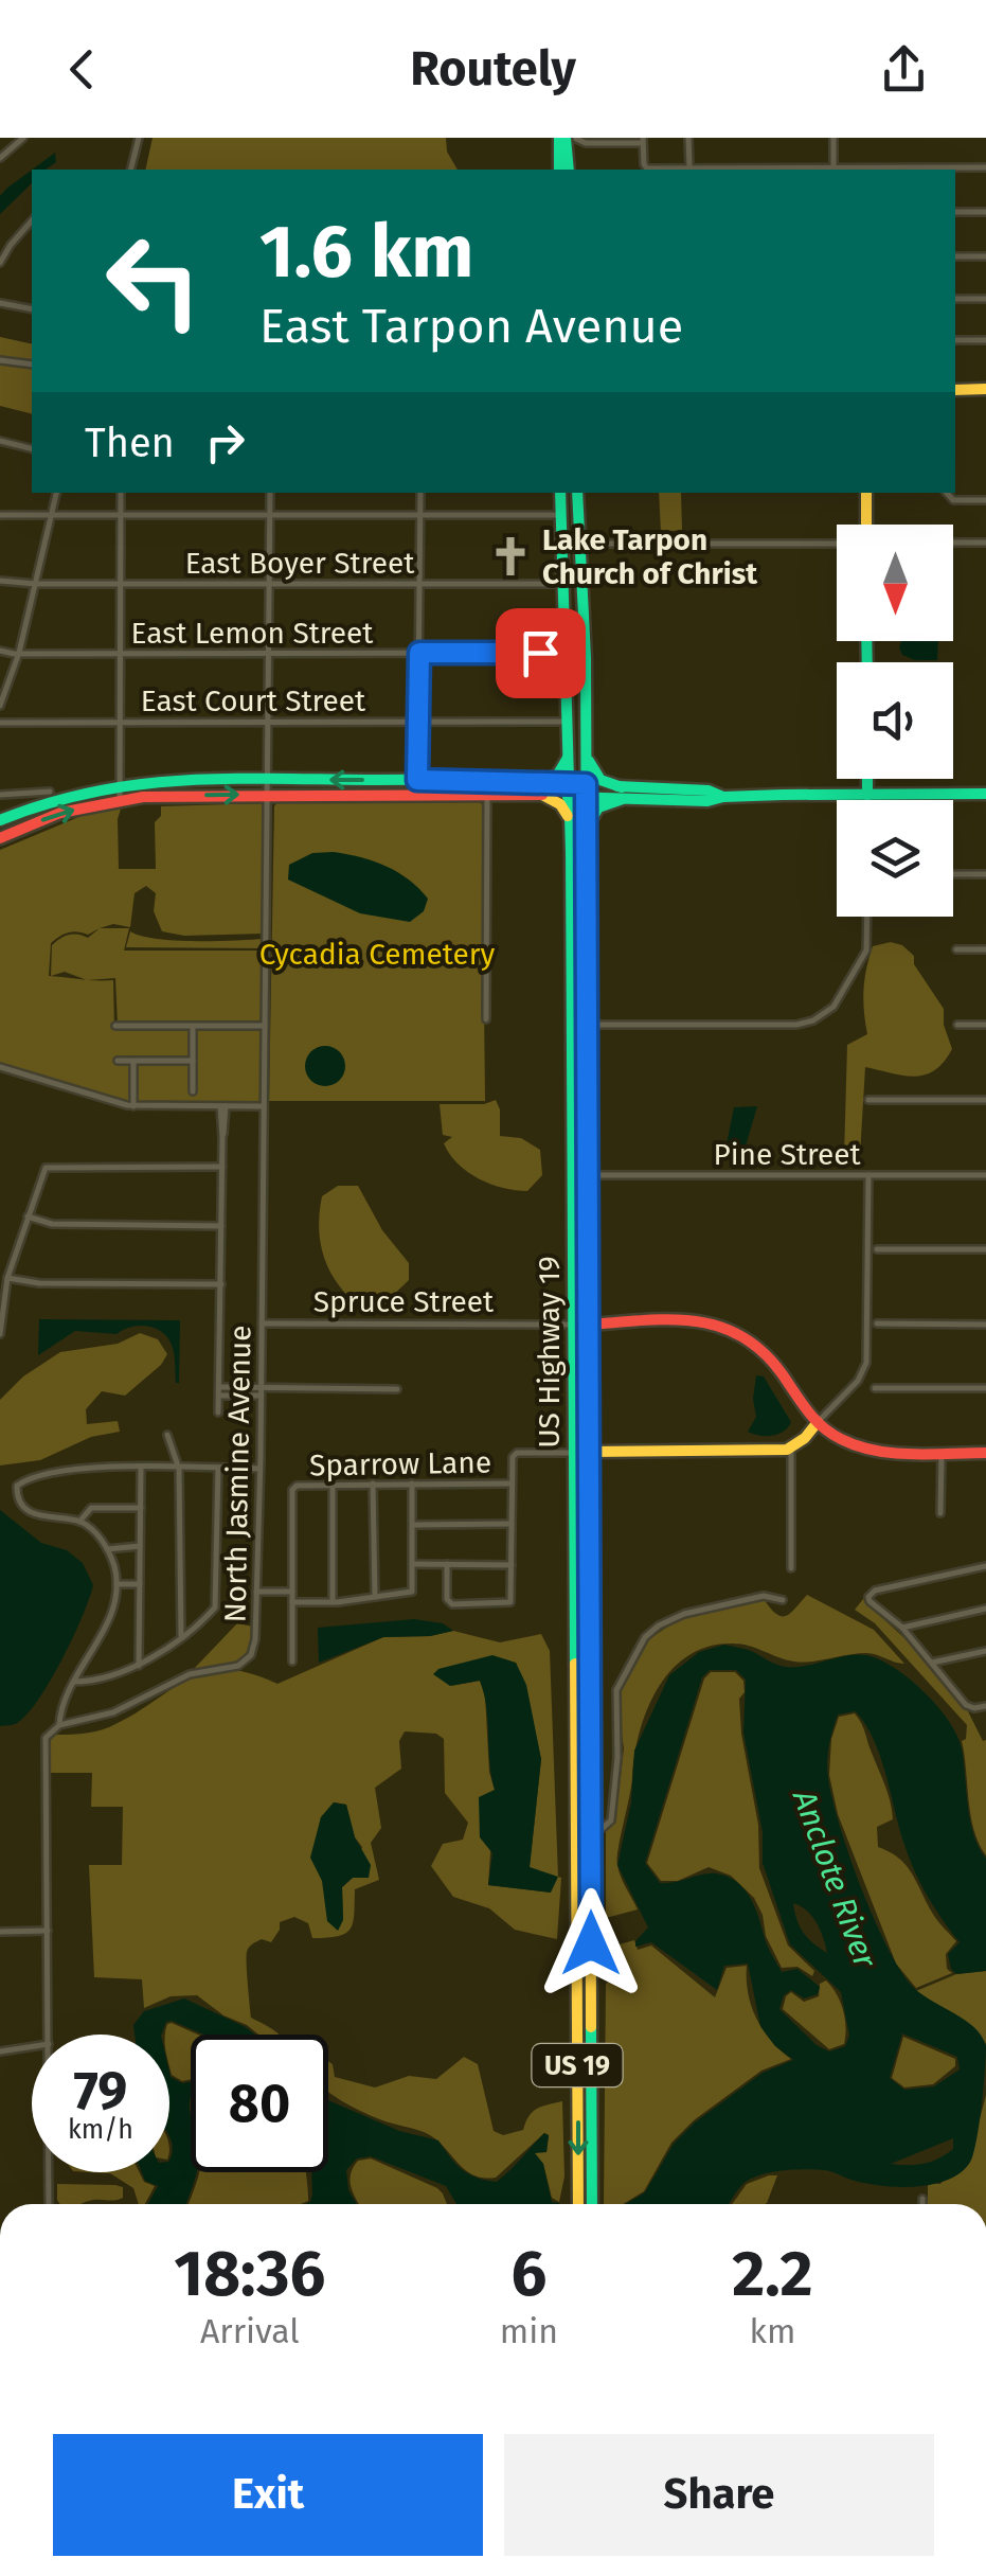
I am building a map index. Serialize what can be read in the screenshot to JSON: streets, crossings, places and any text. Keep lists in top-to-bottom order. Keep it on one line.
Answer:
{"streets":{"main road":["Spruce Street","US Highway 19","US 19"],"street":["East Boyer Street","East Lemon Street","East Court Street","Pine Street","Sparrow Lane","North Jasmine Avenue"]},"crossings":[["East Boyer Street","US Highway 19"],["East Boyer Street","North Jasmine Avenue"],["East Lemon Street","US Highway 19"],["East Lemon Street","North Jasmine Avenue"],["East Court Street","US Highway 19"],["East Court Street","North Jasmine Avenue"],["Pine Street","US Highway 19"],["Spruce Street","US Highway 19"],["Spruce Street","North Jasmine Avenue"]],"water":["Anclote River"],"parks":["Cycadia Cemetery"],"places":{"church":["Lake Tarpon Church of Christ"]},"north":"bottom","page":{"header":"Routely","turn":["1.6 km","East Tarpon Avenue"],"then":"Then","speed":"79 km/h","limit":"80","eta":["18:36","Arrival","6","min","2.2","km"],"buttons":["Exit","Share"]}}
